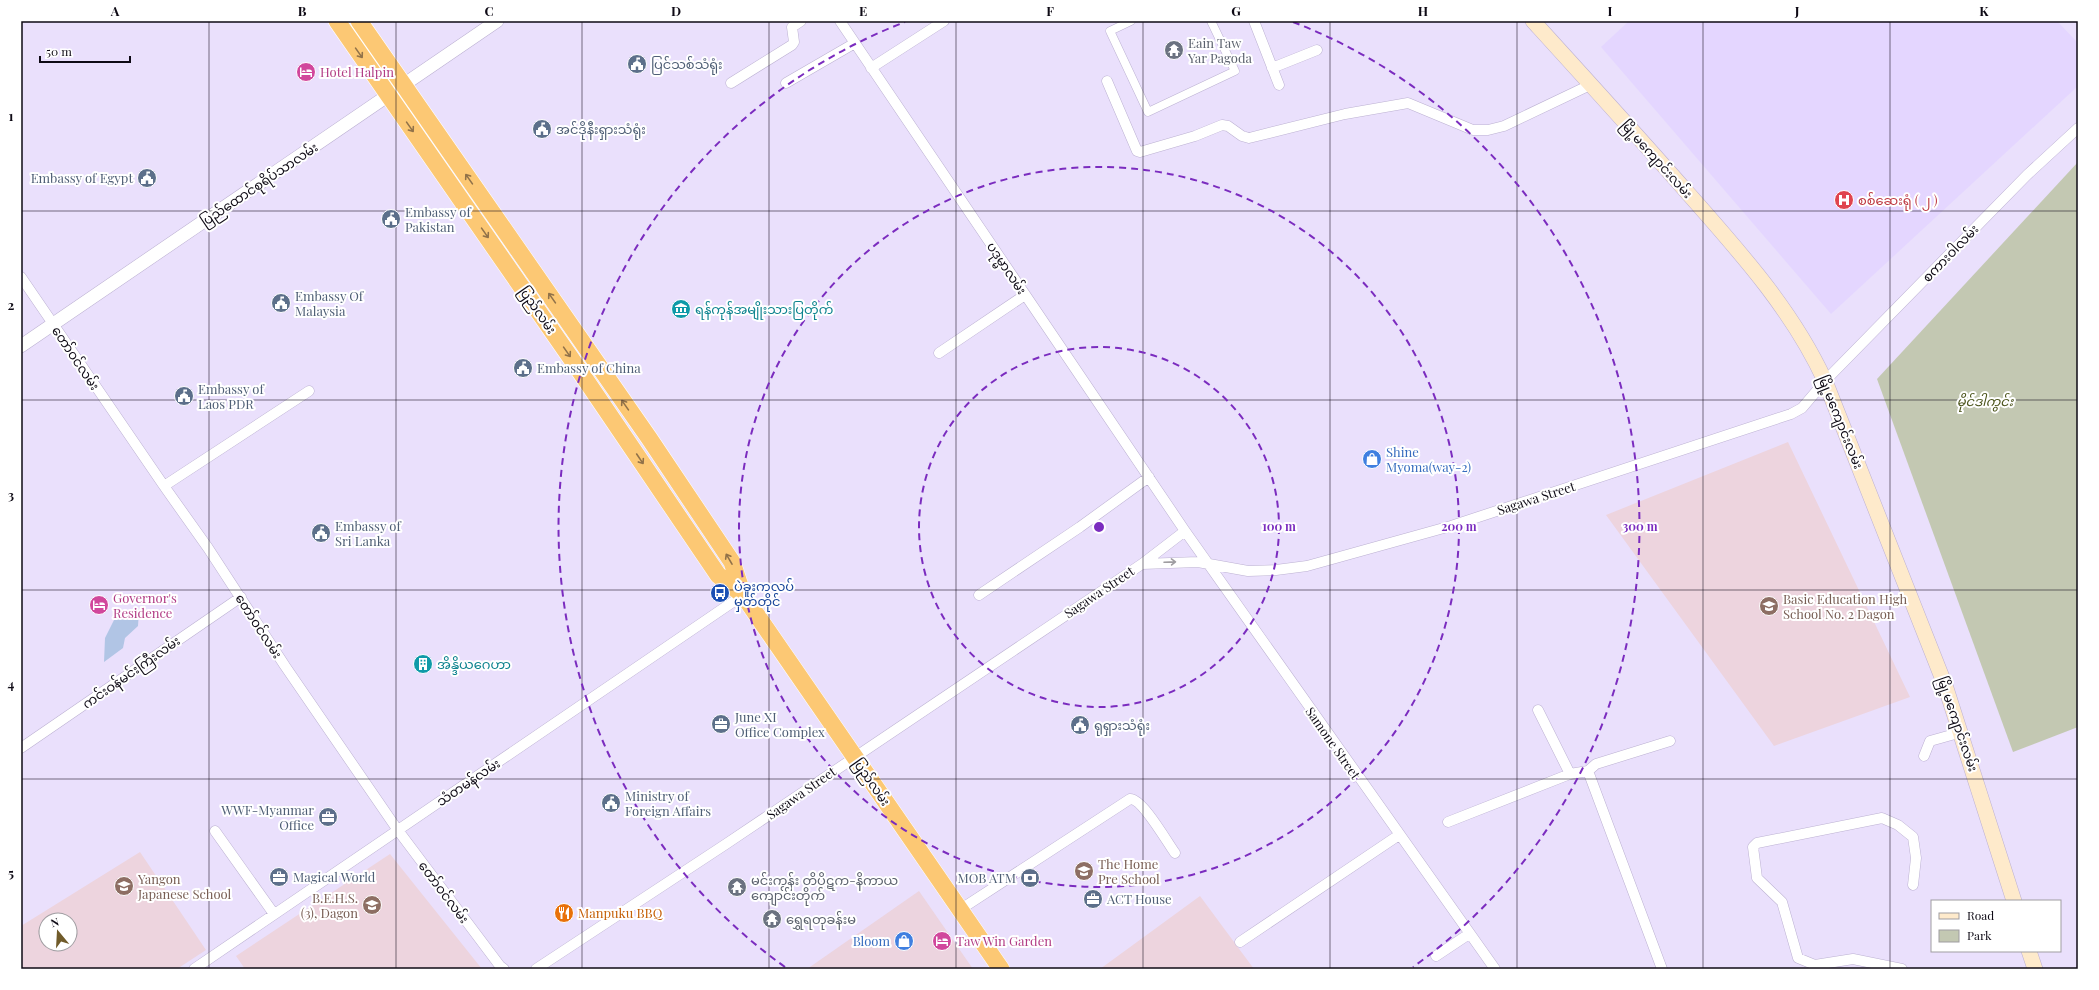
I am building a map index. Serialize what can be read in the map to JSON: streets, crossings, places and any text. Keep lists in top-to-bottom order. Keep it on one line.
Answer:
{"streets":{"highway":["ပြည်လမ်း"],"main road":["မြို့မကျောင်းလမ်း"],"street":["ပြည်ထောင်စုရိပ်သာလမ်း","စကားဝါလမ်း","ပဒုမ္မာလမ်း","တော်ဝင်လမ်း","Sagawa Street","ကင်းဝန်မင်းကြီးလမ်း","Samone Street","သံတမန်လမ်း"]},"crossings":[["မြို့မကျောင်းလမ်း","စကားဝါလမ်း"],["မြို့မကျောင်းလမ်း","Sagawa Street"],["ပြည်ထောင်စုရိပ်သာလမ်း","ပြည်လမ်း"],["ပြည်ထောင်စုရိပ်သာလမ်း","တော်ဝင်လမ်း"],["စကားဝါလမ်း","Sagawa Street"],["ပဒုမ္မာလမ်း","Samone Street"],["ပြည်လမ်း","Sagawa Street"],["ပြည်လမ်း","သံတမန်လမ်း"],["တော်ဝင်လမ်း","ကင်းဝန်မင်းကြီးလမ်း"],["တော်ဝင်လမ်း","သံတမန်လမ်း"],["Sagawa Street","Samone Street"]],"parks":["မိုင်ဒါကွင်း"],"places":{"temple":["Eain Taw Yar Pagoda","မင်းကွန်း တိပိဋက-နိကာယ ကျောင်းတိုက်","ရွှေရတုခန်းမ"],"public building":["ပြင်သစ်သံရုံး","အင်ဒိုနီးရှားသံရုံး","Embassy of Egypt","Embassy of Pakistan","Embassy Of Malaysia","Embassy of China","Embassy of Laos PDR","Embassy of Sri Lanka","ရုရှားသံရုံး","Ministry of Foreign Affairs"],"hotel":["Hotel Halpin","Governor's Residence","Taw Win Garden"],"hospital":["စစ်ဆေးရုံ ( ၂ )"],"museum":["ရန်ကုန်အမျိုးသားပြတိုက်"],"shop":["Shine Myoma(way-2)","Bloom"],"bus stop":["ပဲခူးကလပ် မှတ်တိုင်"],"school or university":["Basic Education High School No. 2 Dagon","The Home Pre School","Yangon Japanese School","B.E.H.S. (3), Dagon"],"building":["အိန္ဒိယဂေဟာ"],"office":["June XI Office Complex","WWF-Myanmar Office","Magical World","ACT House"],"bank":["MOB ATM"],"restaurant":["Manpuku BBQ"]},"legend":["Road","Park"],"scale_bar":"50 m","north":"top","grid":{"columns":["A","B","C","D","E","F","G","H","I","J","K"],"rows":["1","2","3","4","5"]},"rings":["100 m","200 m","300 m"]}
